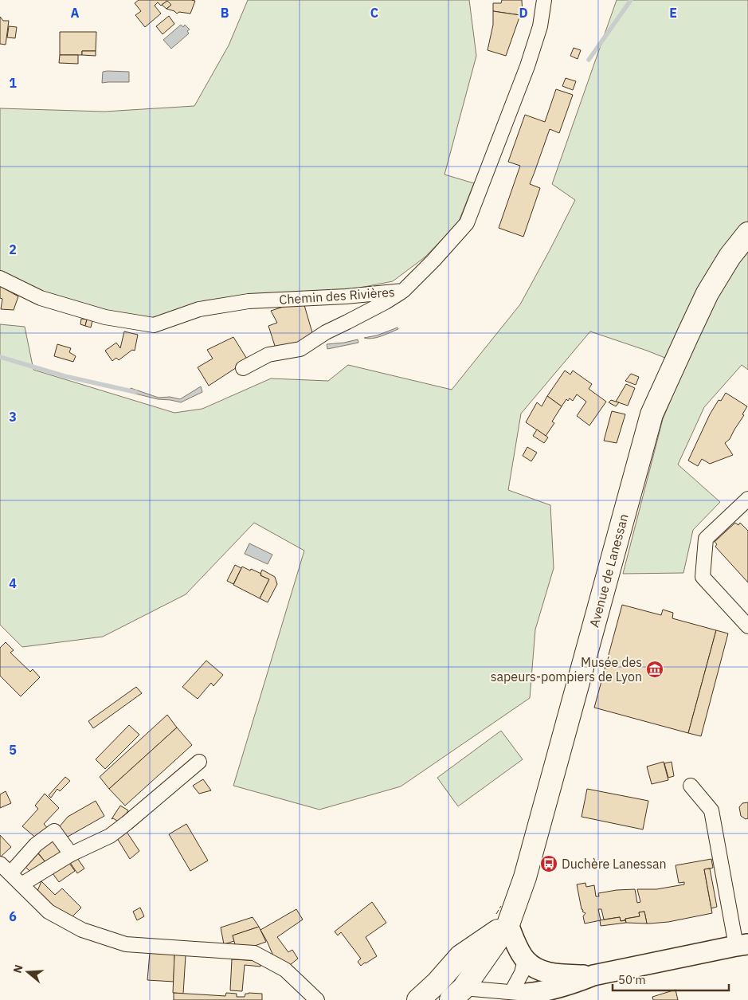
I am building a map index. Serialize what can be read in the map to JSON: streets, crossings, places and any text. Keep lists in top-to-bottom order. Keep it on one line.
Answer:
{"streets":{"main road":["Avenue de Lanessan"],"street":["Chemin des Rivières"]},"places":{"museum":["Musée des sapeurs-pompiers de Lyon"],"bus stop":["Duchère Lanessan"]},"scale_bar":"50 m","north":"left","grid":{"columns":["A","B","C","D","E"],"rows":["1","2","3","4","5","6"]}}
